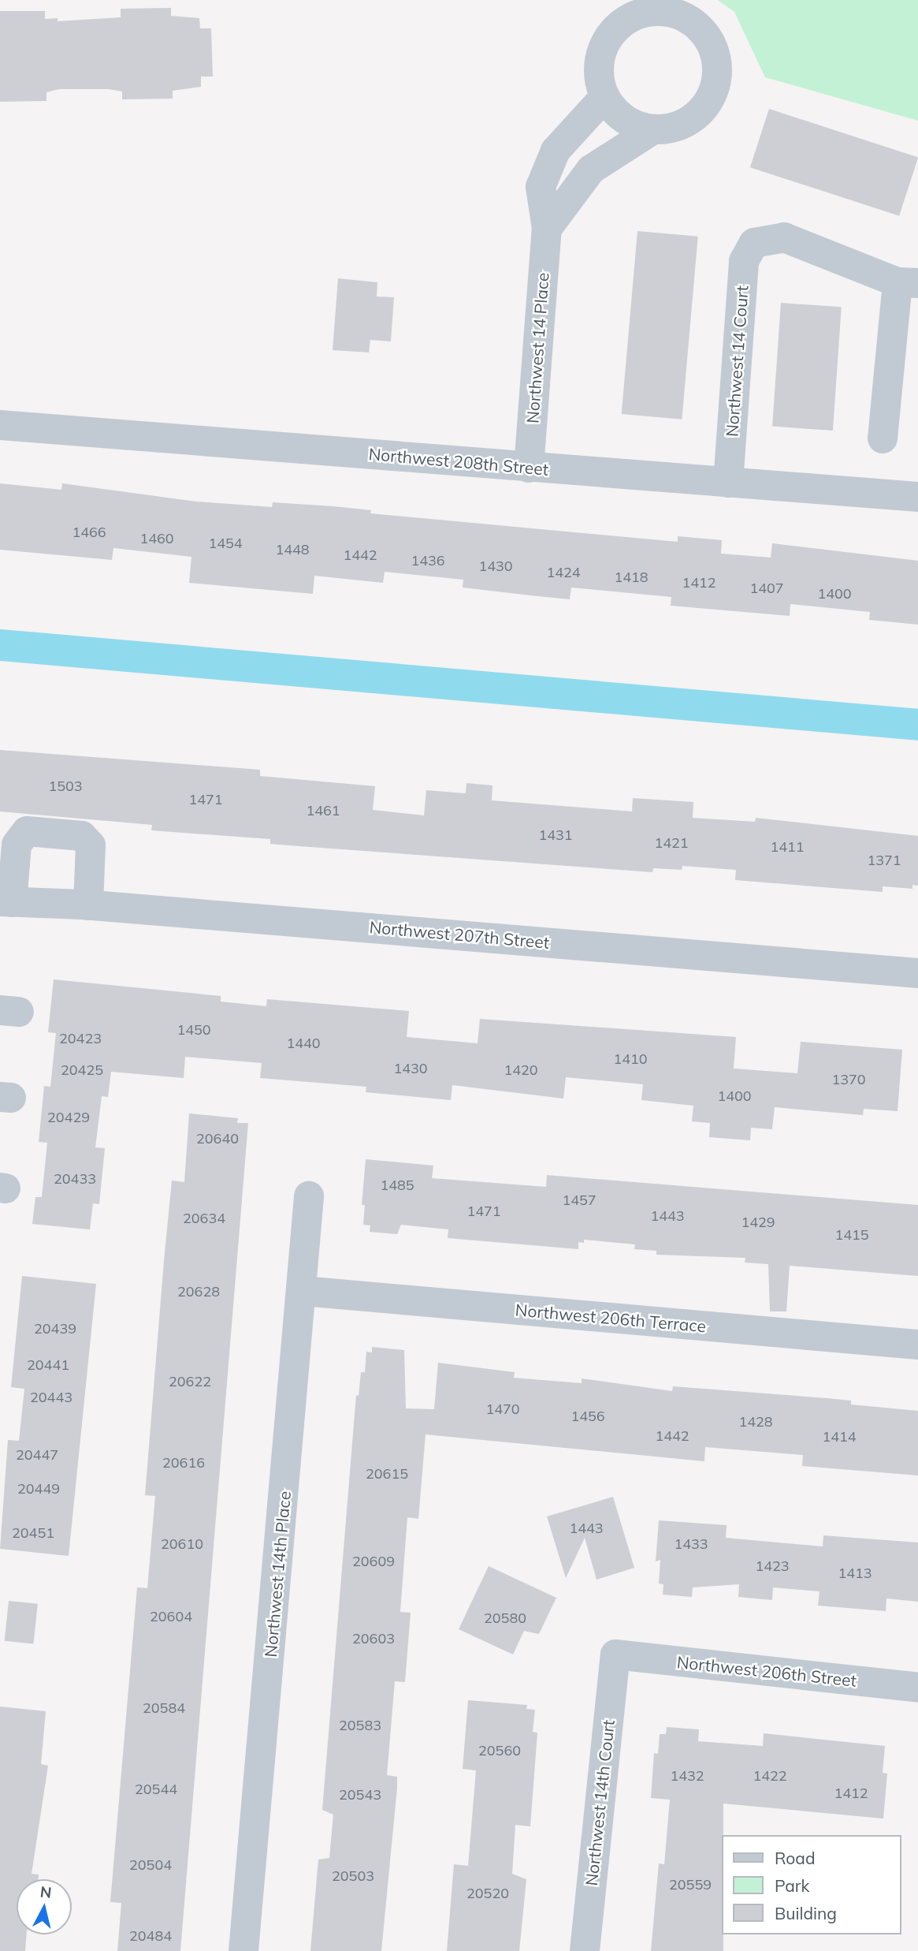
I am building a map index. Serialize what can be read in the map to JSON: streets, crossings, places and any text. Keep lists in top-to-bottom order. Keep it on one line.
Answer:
{"streets":{"street":["Northwest 14 Place","Northwest 14 Court","Northwest 208th Street","Northwest 207th Street","Northwest 206th Terrace","Northwest 14th Place","Northwest 206th Street","Northwest 14th Court"]},"crossings":[["Northwest 14 Place","Northwest 208th Street"],["Northwest 14 Court","Northwest 208th Street"],["Northwest 206th Terrace","Northwest 14th Place"],["Northwest 206th Street","Northwest 14th Court"]],"house_numbers":["1466","1460","1454","1448","1442","1436","1430","1424","1418","1412","1407","1400","1503","1471","1461","1431","1421","1411","1371","1450","20423","1440","1410","1430","20425","1420","1370","1400","20429","20640","20433","1485","1457","1471","1443","20634","1429","1415","20628","20439","20441","20622","20443","1470","1456","1428","1442","1414","20447","20616","20615","20449","1443","20451","20610","1433","20609","1423","1413","20604","20580","20603","20584","20583","20560","1432","1422","20544","1412","20543","20504","20503","20559","20520","20484"],"legend":["Road","Park","Building"],"north":"top"}
